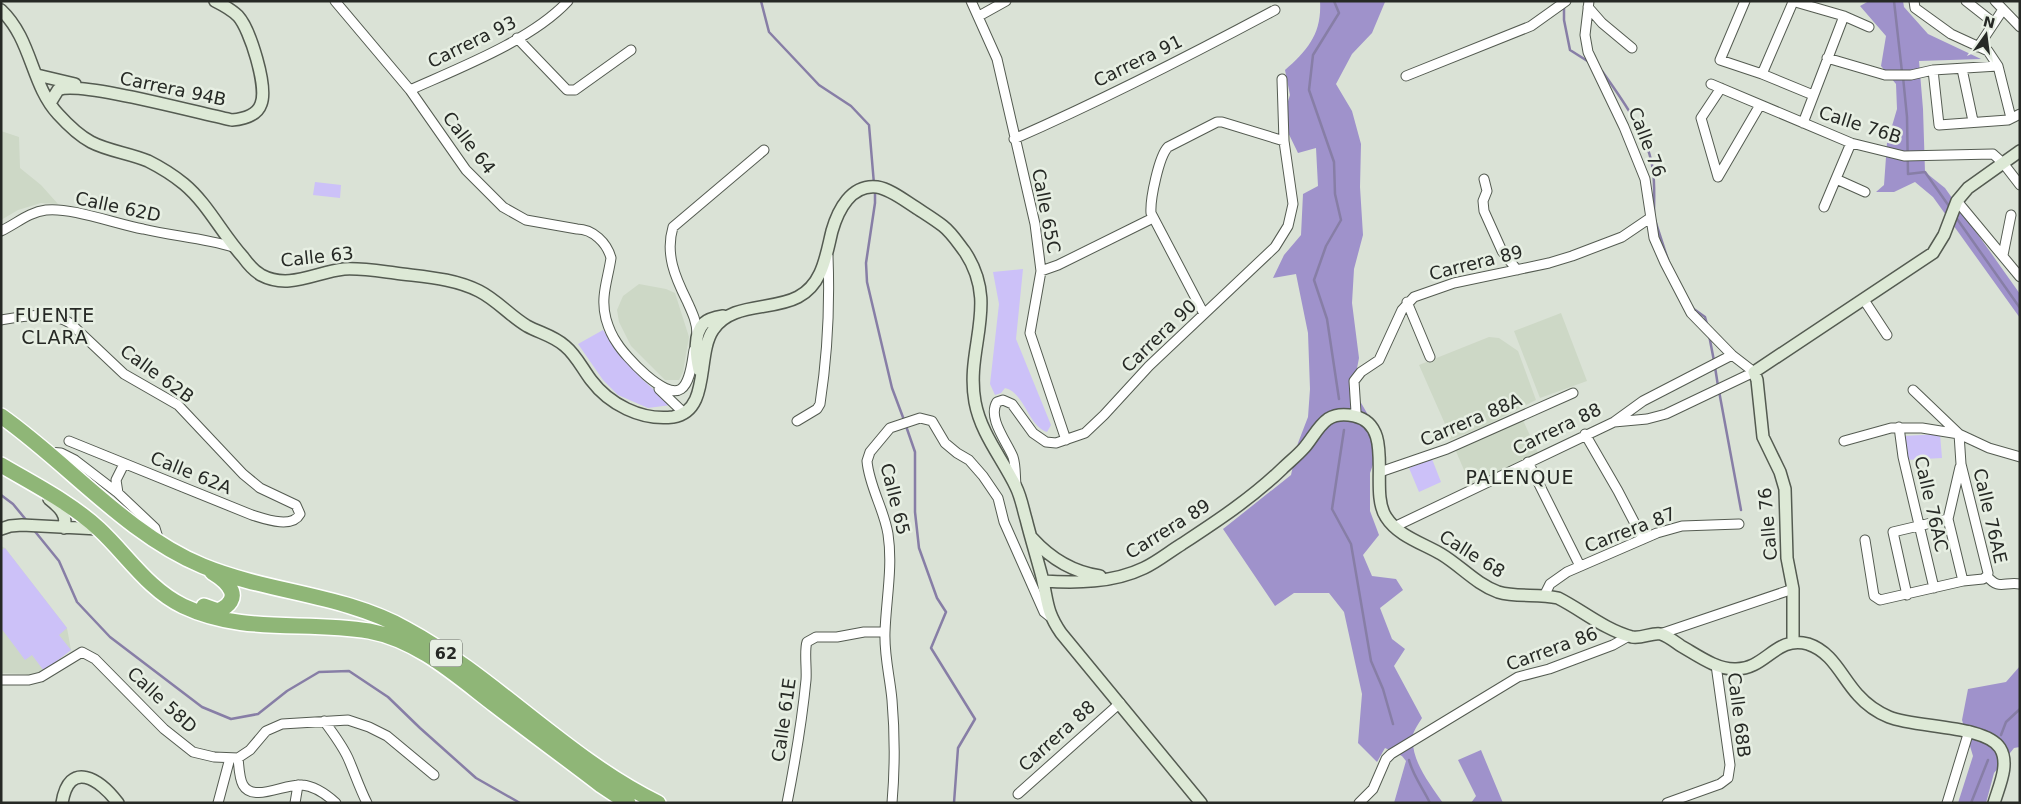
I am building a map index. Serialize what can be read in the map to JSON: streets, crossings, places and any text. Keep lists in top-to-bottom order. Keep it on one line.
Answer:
{"streets":{"highway":["62"],"street":["Carrera 93","Carrera 91","Carrera 94B","Calle 76B","Calle 76","Calle 64","Calle 62D","Calle 65C","Calle 63","Carrera 89","Carrera 90","Calle 62B","Carrera 88A","Carrera 88","Calle 62A","Calle 65","Calle 76AC","Calle 76AE","Carrera 87","Calle 68","Carrera 86","Calle 58D","Calle 68B","Calle 61E"]},"crossings":[["Carrera 93","Calle 64"],["Carrera 91","Calle 65C"],["Carrera 94B","Calle 63"],["Calle 76","Carrera 89"],["Calle 76","Carrera 88"],["Calle 76","Carrera 86"],["Calle 62D","Calle 63"],["Calle 65C","Carrera 90"],["Carrera 89","Calle 65"],["Carrera 89","Calle 68"],["Carrera 90","Calle 65"],["Calle 62B","Calle 62A"],["Carrera 88A","Calle 68"],["Carrera 88","Calle 65"],["Carrera 88","Calle 68"],["Calle 65","Calle 61E"],["Carrera 87","Calle 68"],["Calle 68","Carrera 86"]],"districts":["FUENTE CLARA","PALENQUE"],"north":"top"}
